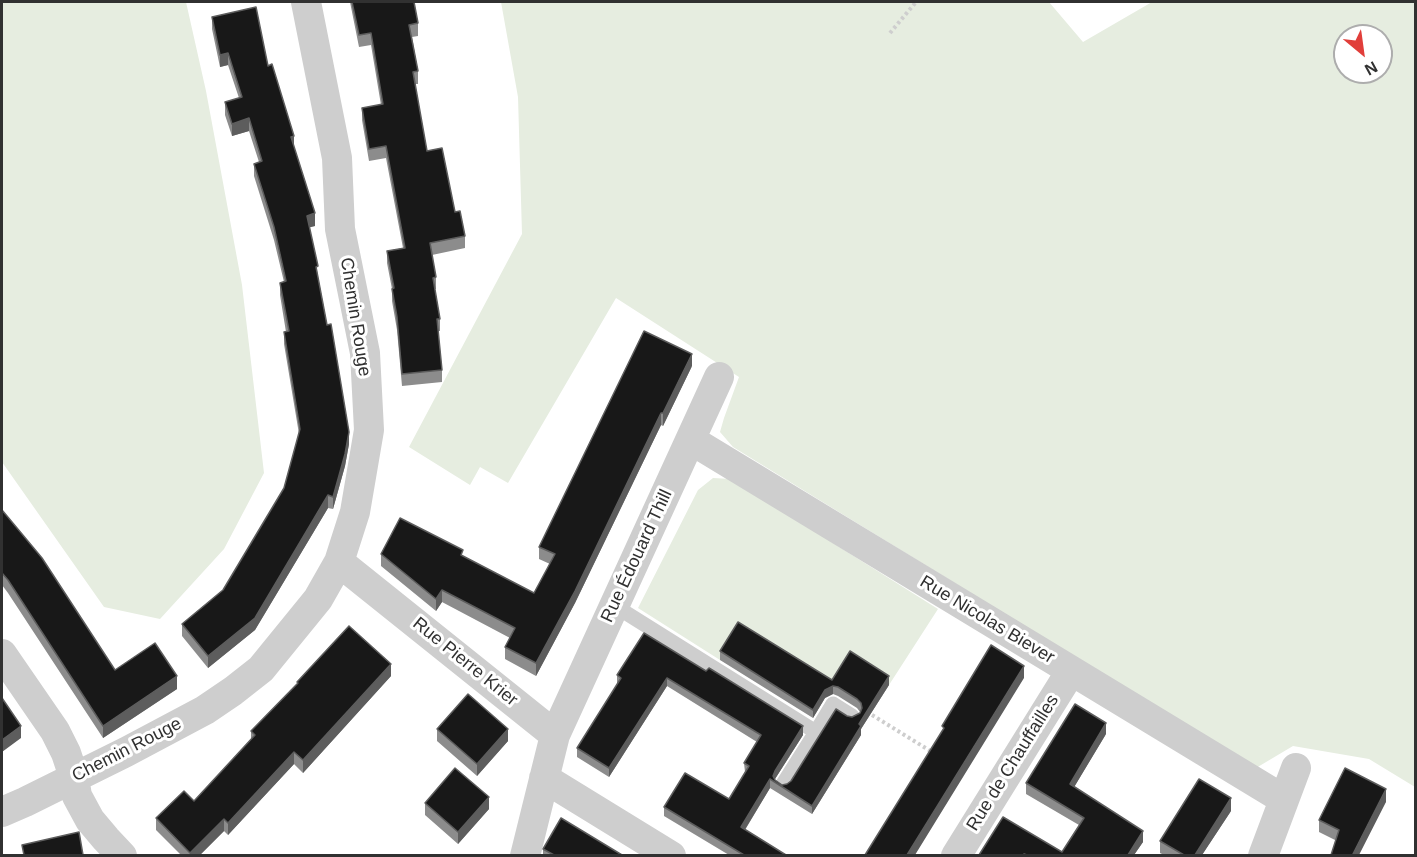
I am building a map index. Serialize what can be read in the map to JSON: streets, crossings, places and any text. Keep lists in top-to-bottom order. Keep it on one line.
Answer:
{"streets":{"street":["Chemin Rouge","Rue Édouard Thill","Rue Nicolas Biever","Rue Pierre Krier","Rue de Chauffailles"]},"crossings":[["Chemin Rouge","Rue Pierre Krier"],["Rue Édouard Thill","Rue Nicolas Biever"],["Rue Édouard Thill","Rue Pierre Krier"],["Rue Nicolas Biever","Rue de Chauffailles"]],"north":"bottom right"}
